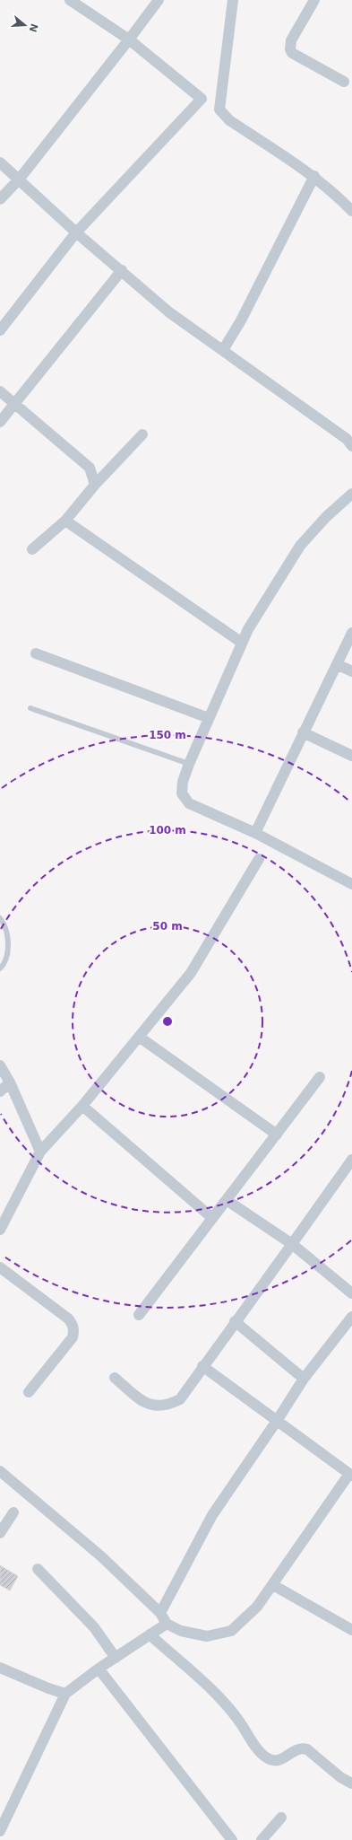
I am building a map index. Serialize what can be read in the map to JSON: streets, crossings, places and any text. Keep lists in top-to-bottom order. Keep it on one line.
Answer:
{"north":"right","rings":["150 m","100 m","50 m"]}
